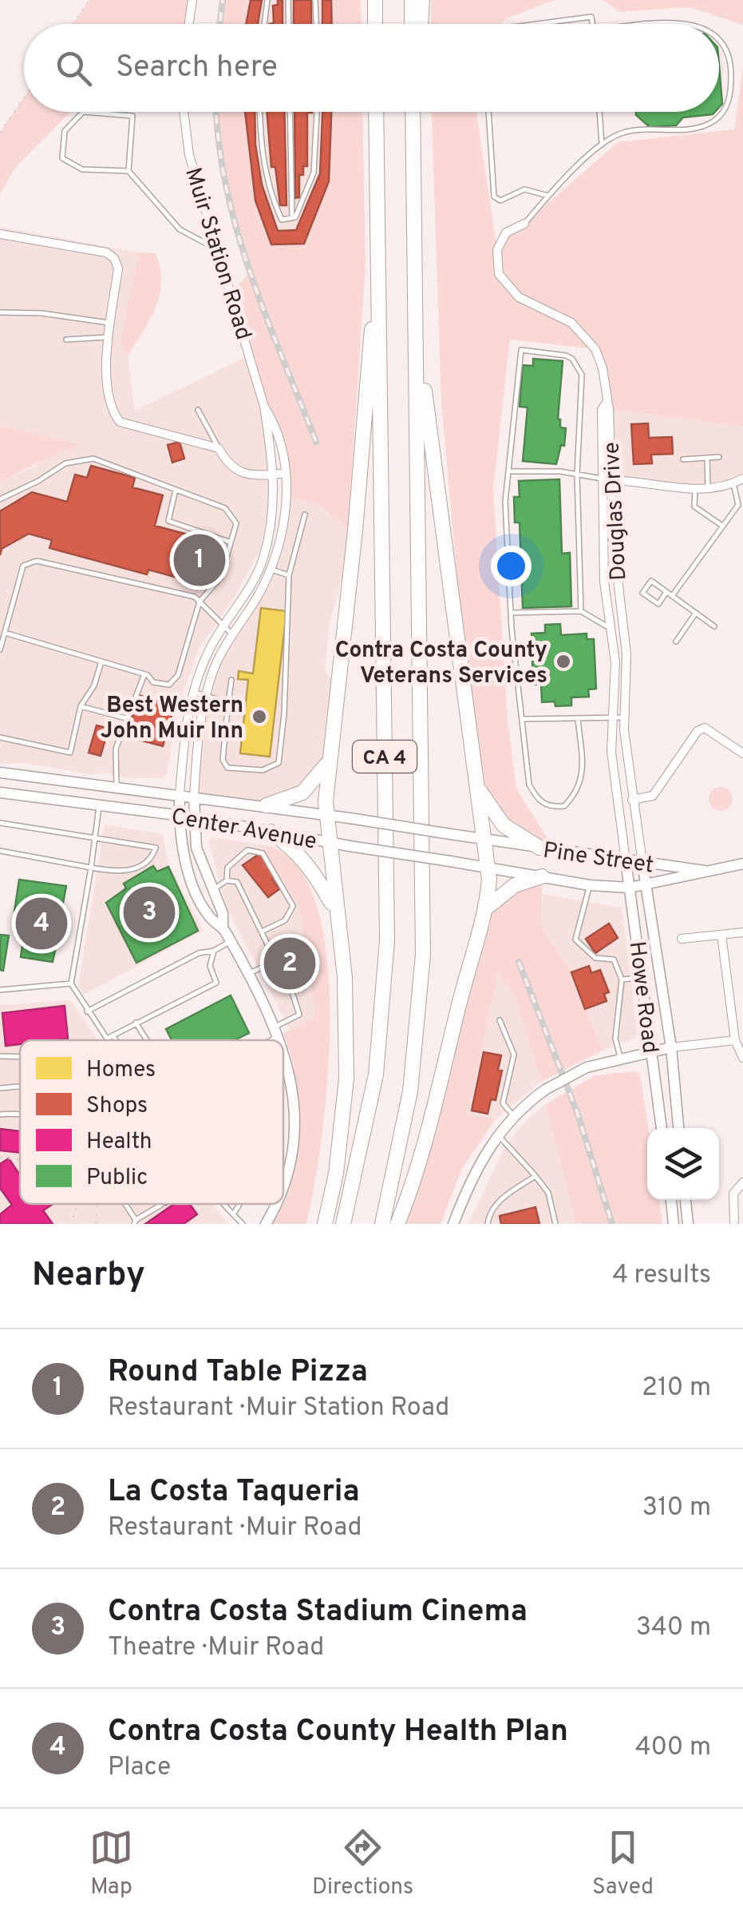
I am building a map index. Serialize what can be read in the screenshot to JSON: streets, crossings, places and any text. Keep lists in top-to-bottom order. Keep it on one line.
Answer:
{"streets":{"highway":["CA 4"],"street":["Muir Station Road","Douglas Drive","Center Avenue","Pine Street","Howe Road"]},"crossings":[["Muir Station Road","Center Avenue"],["Douglas Drive","Pine Street"],["Douglas Drive","Howe Road"],["Center Avenue","Pine Street"],["Pine Street","Howe Road"]],"places":["Contra Costa County Veterans Services","Best Western John Muir Inn"],"legend":["Homes","Shops","Health","Public"],"page":{"search":"Search here","pins":["1","3","4","2"],"heading":["Nearby","4 results"],"list":[{"mark":"1","name":"Round Table Pizza","note":"Restaurant · Muir Station Road","value":"210 m"},{"mark":"2","name":"La Costa Taqueria","note":"Restaurant · Muir Road","value":"310 m"},{"mark":"3","name":"Contra Costa Stadium Cinema","note":"Theatre · Muir Road","value":"340 m"},{"mark":"4","name":"Contra Costa County Health Plan","note":"Place","value":"400 m"}],"nav":["Map","Directions","Saved"]}}
